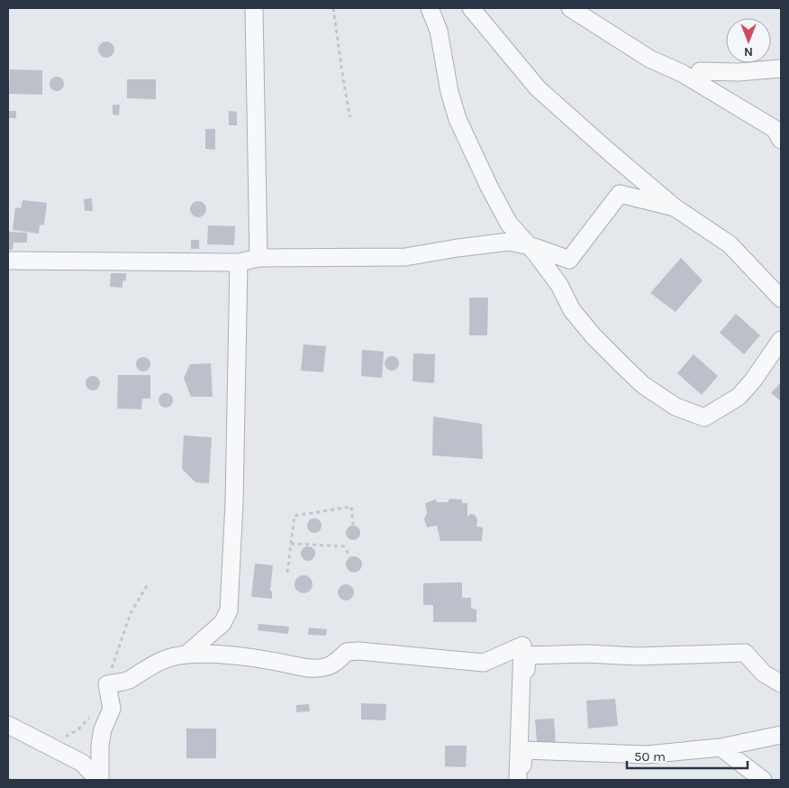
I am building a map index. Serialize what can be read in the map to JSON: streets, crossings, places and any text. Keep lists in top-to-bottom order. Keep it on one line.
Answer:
{"scale_bar":"50 m","north":"bottom"}
